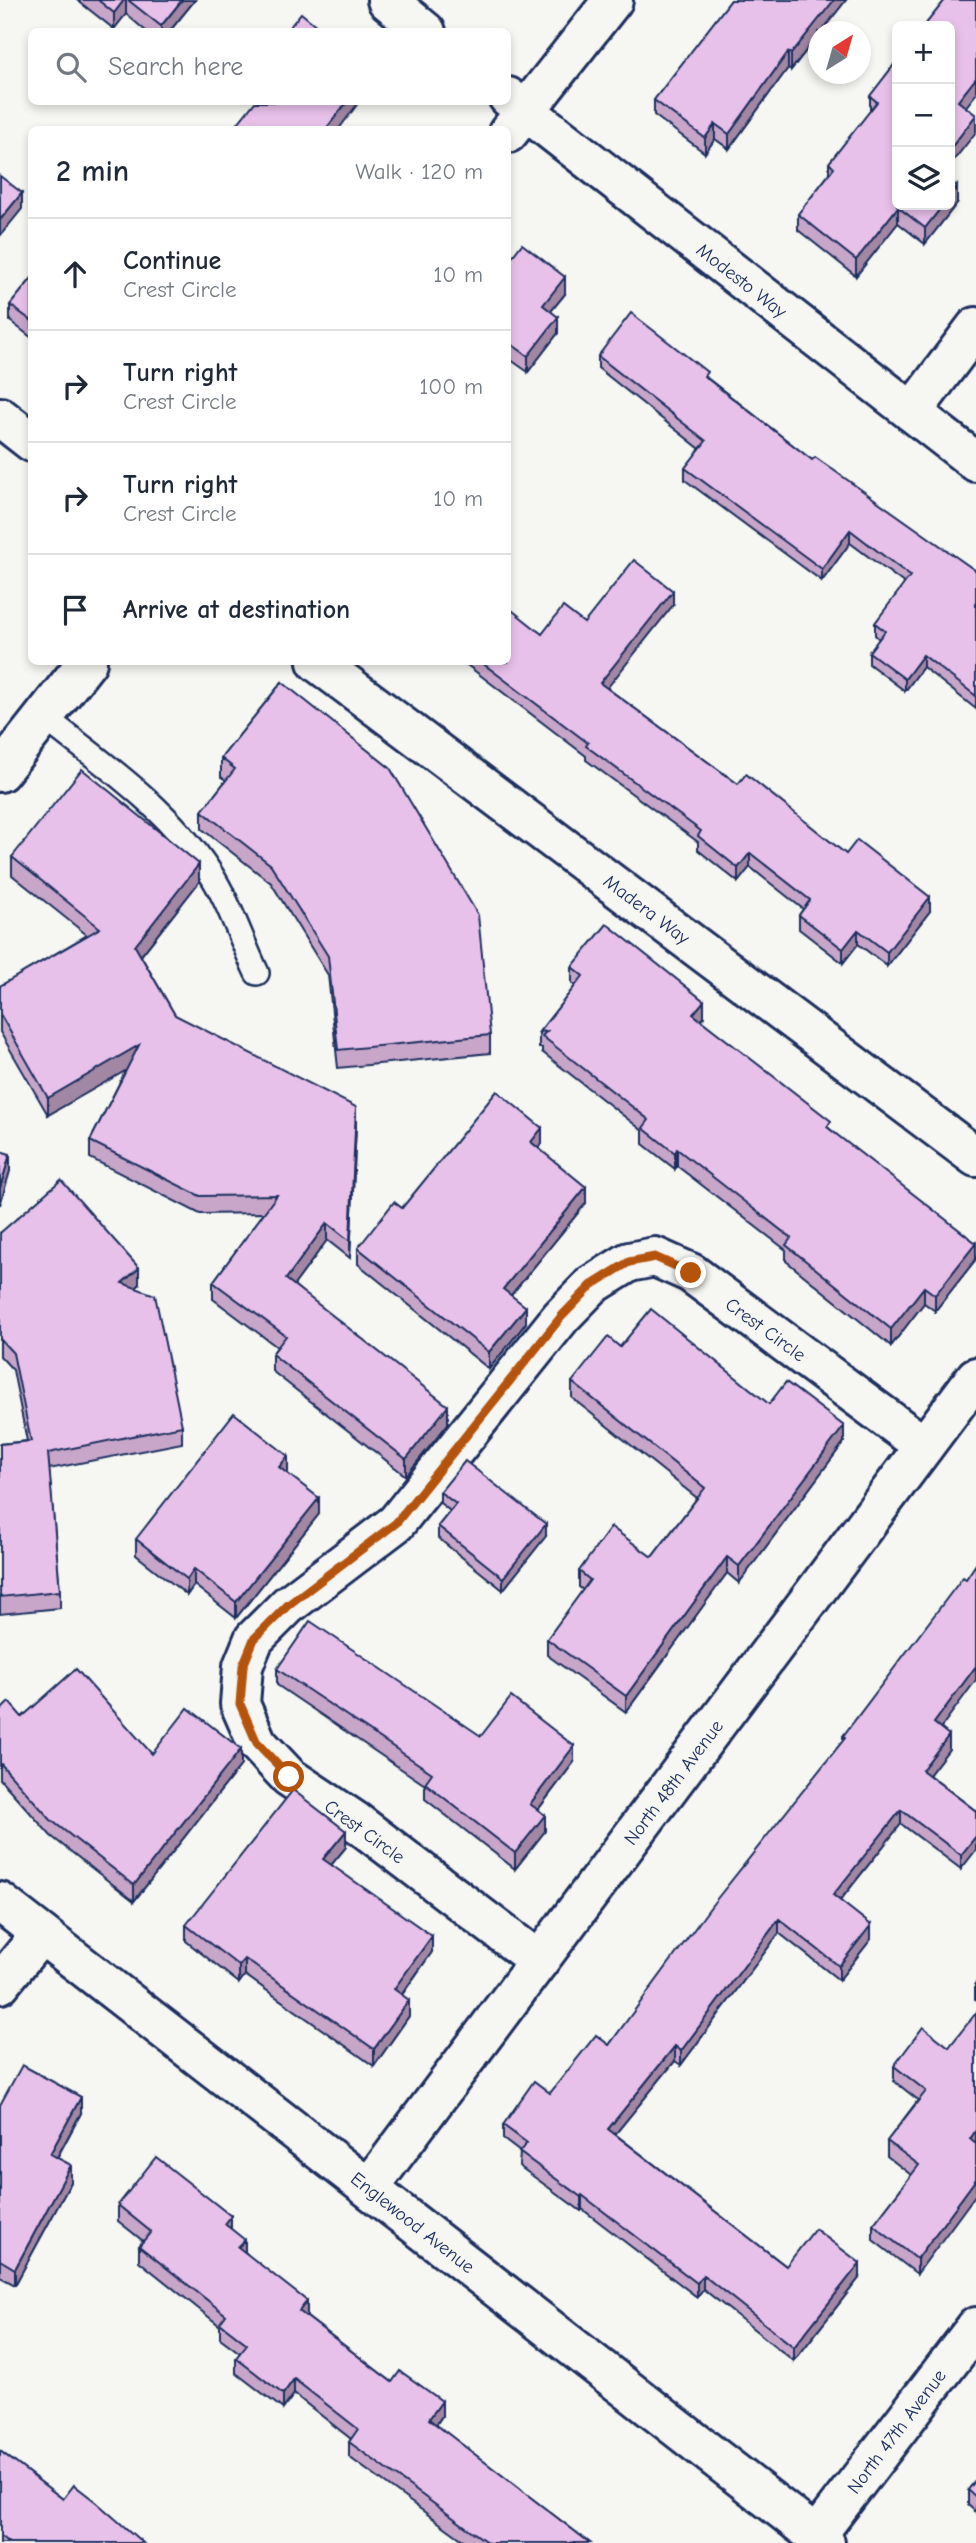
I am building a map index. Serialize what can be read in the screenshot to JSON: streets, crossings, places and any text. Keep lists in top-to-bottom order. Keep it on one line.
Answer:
{"streets":{"street":["Modesto Way","Madera Way","Crest Circle","North 48th Avenue","Englewood Avenue","North 47th Avenue"]},"crossings":[["Crest Circle","North 48th Avenue"],["North 48th Avenue","Englewood Avenue"],["Englewood Avenue","North 47th Avenue"]],"north":"top right","page":{"map_buttons":["+","−"],"search":"Search here","heading":["2 min","Walk · 120 m"],"list":[["Continue","Crest Circle","10 m"],["Turn right","Crest Circle","100 m"],["Turn right","Crest Circle","10 m"],"Arrive at destination"]}}
